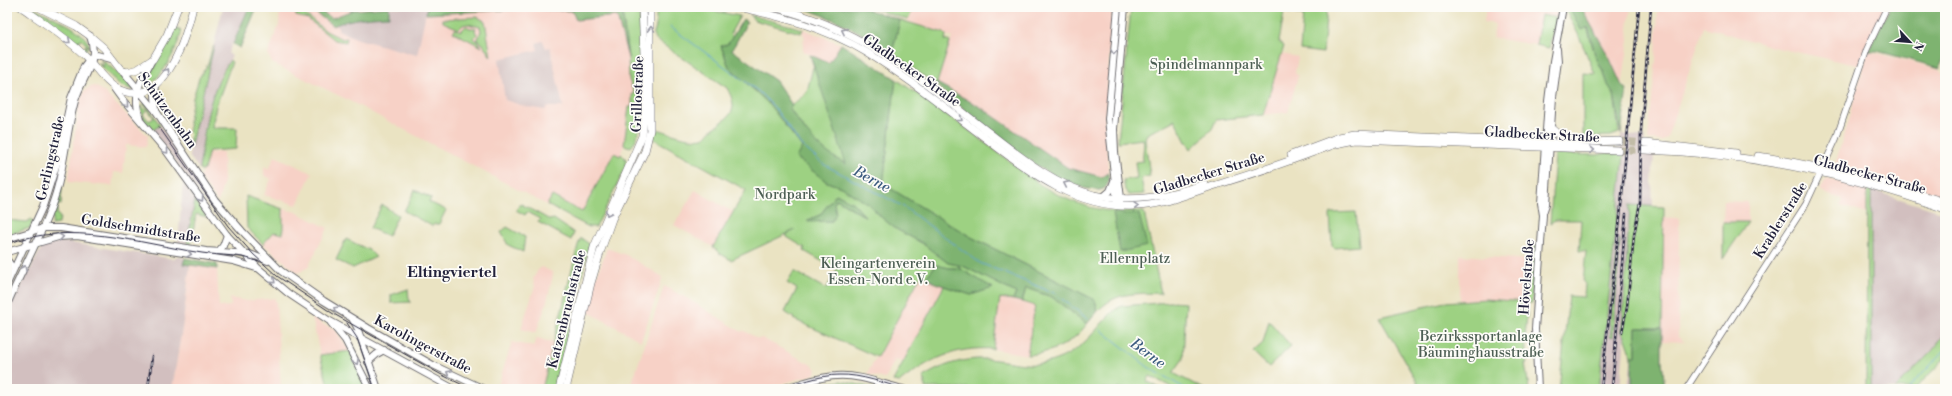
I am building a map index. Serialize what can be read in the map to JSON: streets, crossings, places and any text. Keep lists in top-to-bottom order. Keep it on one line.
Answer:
{"streets":{"main road":["Gladbecker Straße","Grillostraße","Schützenbahn","Gerlingstraße","Goldschmidtstraße","Hövelstraße","Katzenbruchstraße","Karolingerstraße"],"street":["Krablerstraße"]},"crossings":[["Gladbecker Straße","Krablerstraße"],["Gladbecker Straße","Hövelstraße"],["Grillostraße","Katzenbruchstraße"],["Schützenbahn","Gerlingstraße"],["Schützenbahn","Goldschmidtstraße"],["Schützenbahn","Karolingerstraße"],["Gerlingstraße","Goldschmidtstraße"],["Goldschmidtstraße","Karolingerstraße"]],"one_way":["Schützenbahn"],"districts":["Eltingviertel"],"water":["Berne"],"parks":["Spindelmannpark","Nordpark","Ellernplatz","Kleingartenverein Essen-Nord e.V.","Bezirkssportanlage Bäuminghausstraße"],"north":"bottom right"}
